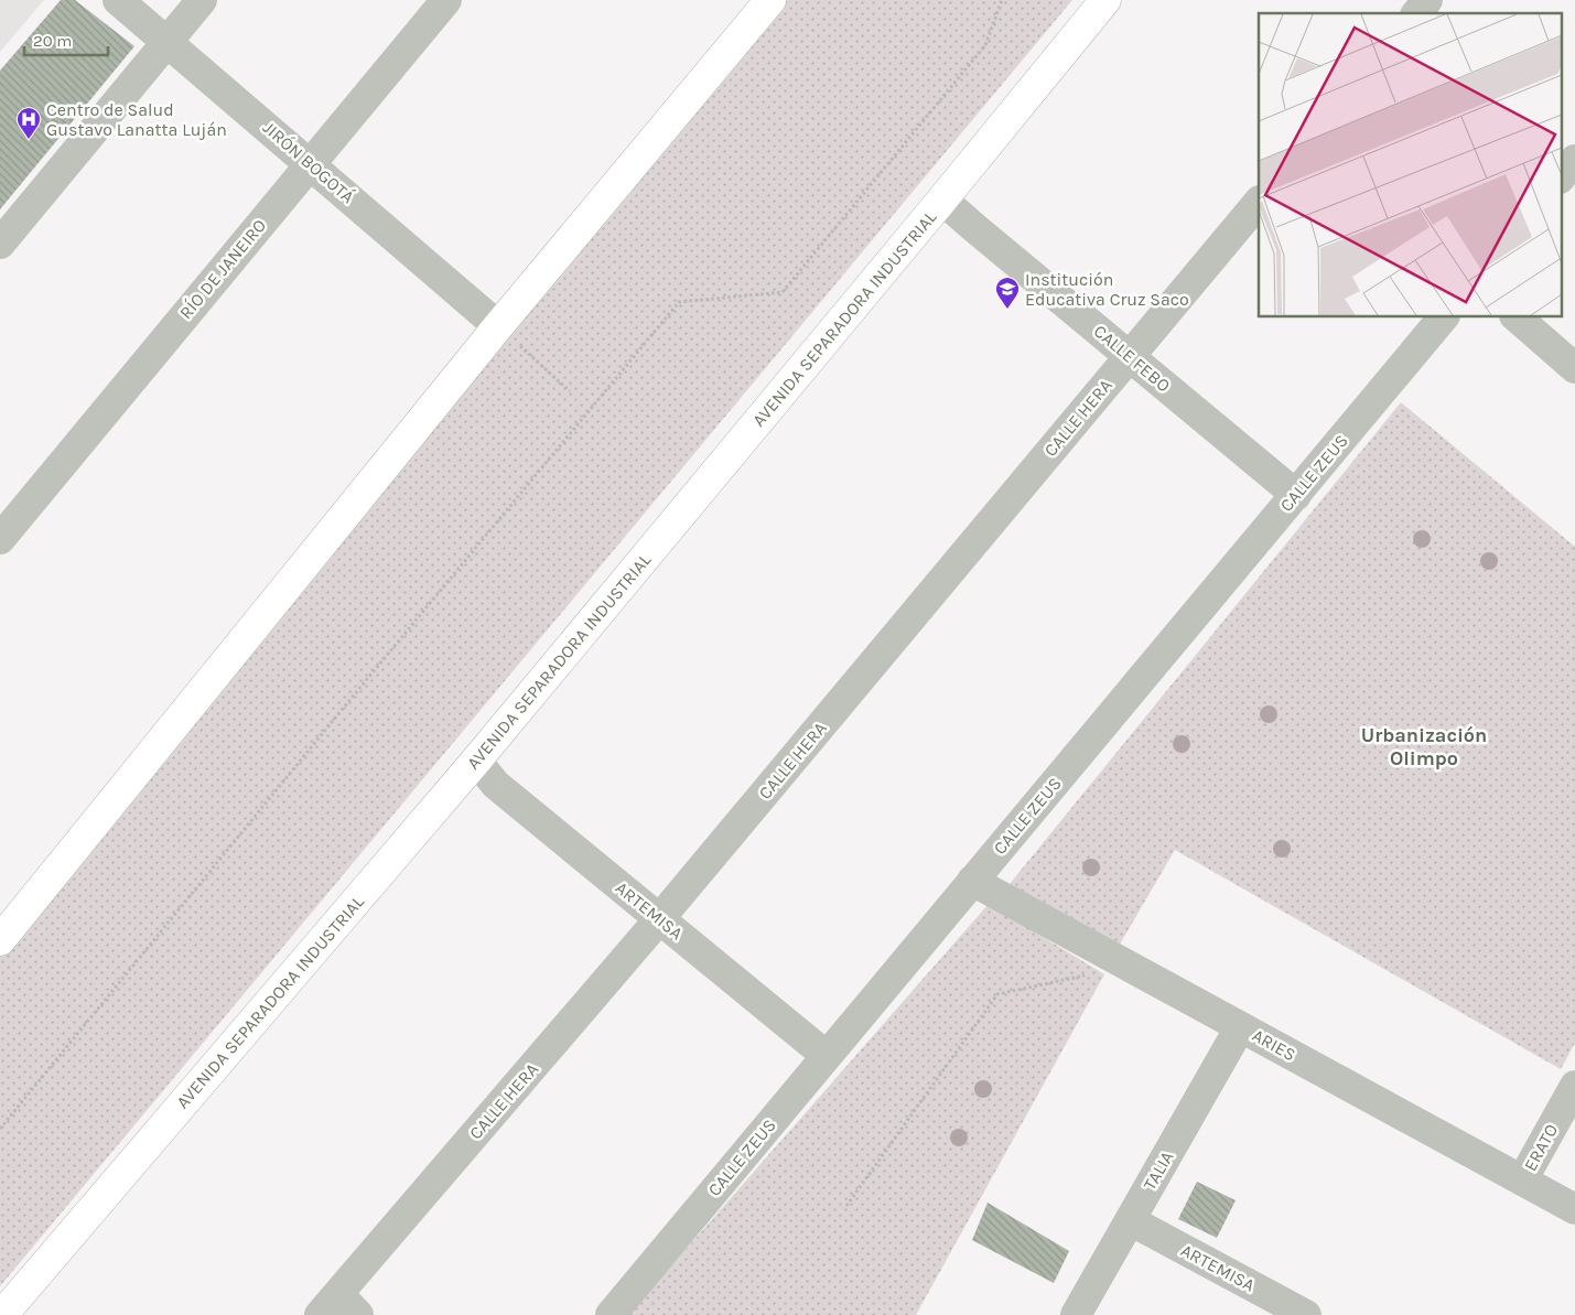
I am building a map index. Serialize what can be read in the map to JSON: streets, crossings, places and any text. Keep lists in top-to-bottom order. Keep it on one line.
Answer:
{"streets":{"main road":["AVENIDA SEPARADORA INDUSTRIAL"],"street":["JIRÓN BOGOTÁ","RÍO DE JANEIRO","CALLE FEBO","CALLE HERA","CALLE ZEUS","ARTEMISA","ARIES","ERATO","TALIA"]},"crossings":[["JIRÓN BOGOTÁ","RÍO DE JANEIRO"],["AVENIDA SEPARADORA INDUSTRIAL","CALLE FEBO"],["AVENIDA SEPARADORA INDUSTRIAL","ARTEMISA"],["CALLE FEBO","CALLE HERA"],["CALLE FEBO","CALLE ZEUS"],["CALLE HERA","ARTEMISA"],["CALLE ZEUS","ARTEMISA"],["CALLE ZEUS","ARIES"],["ARTEMISA","TALIA"],["ARIES","ERATO"],["ARIES","TALIA"]],"districts":["Urbanización Olimpo"],"places":{"hospital":["Centro de Salud Gustavo Lanatta Luján"],"school or university":["Institución Educativa Cruz Saco"]},"scale_bar":"20 m"}
